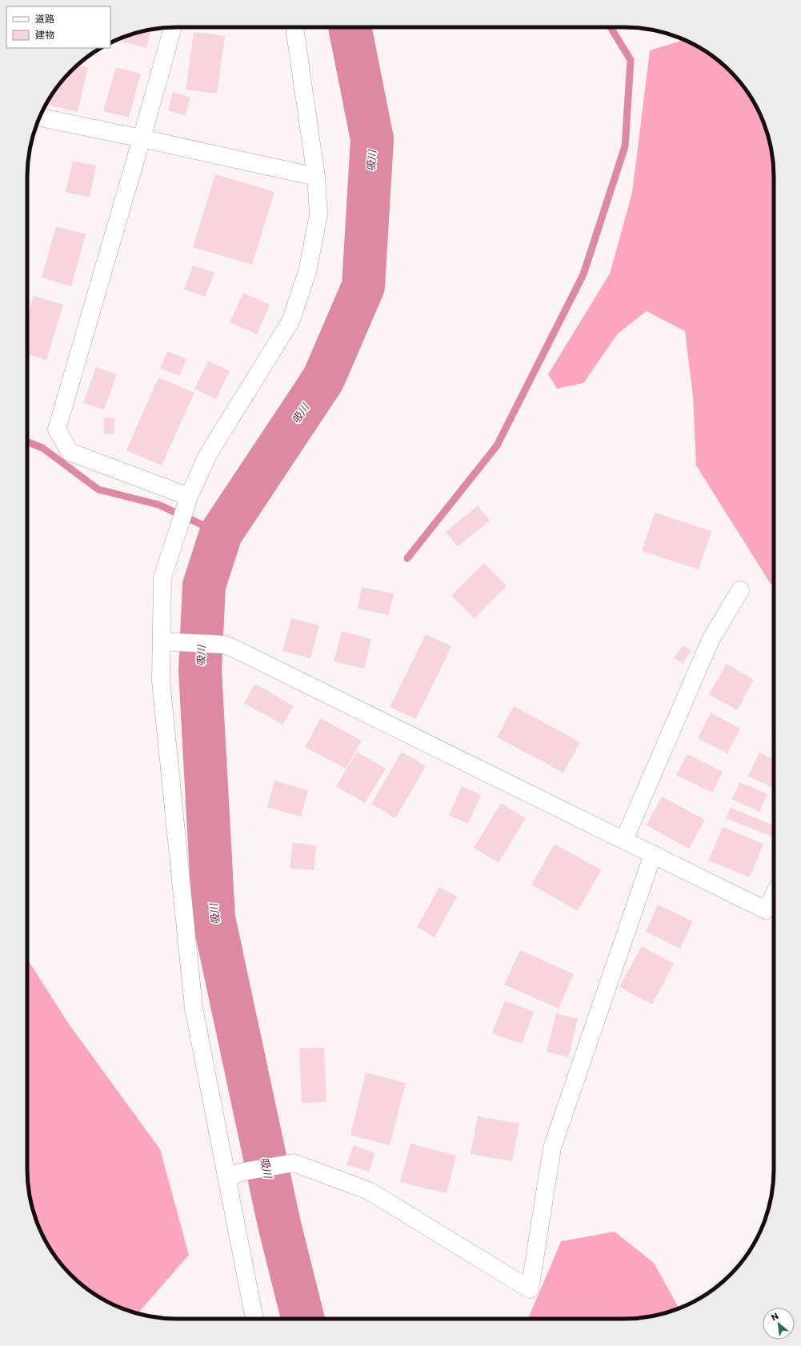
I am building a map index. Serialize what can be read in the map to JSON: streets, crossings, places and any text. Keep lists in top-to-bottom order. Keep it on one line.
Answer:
{"water":["吸川"],"legend":["道路","建物"],"north":"top left"}
